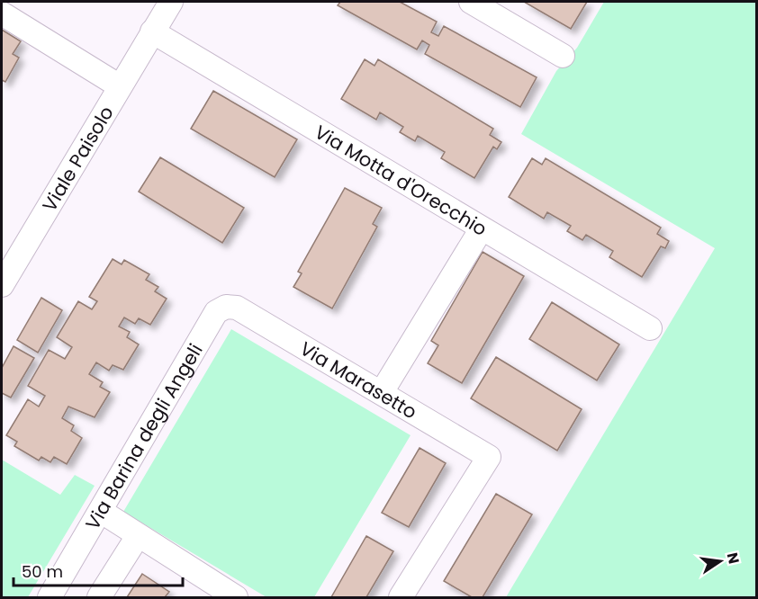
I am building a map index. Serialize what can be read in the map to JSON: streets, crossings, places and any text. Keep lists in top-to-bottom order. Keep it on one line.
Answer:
{"streets":{"street":["Viale Paisolo","Via Motta d'Orecchio","Via Marasetto","Via Barina degli Angeli"]},"crossings":[["Viale Paisolo","Via Motta d'Orecchio"],["Via Marasetto","Via Barina degli Angeli"]],"scale_bar":"50 m","north":"right"}
